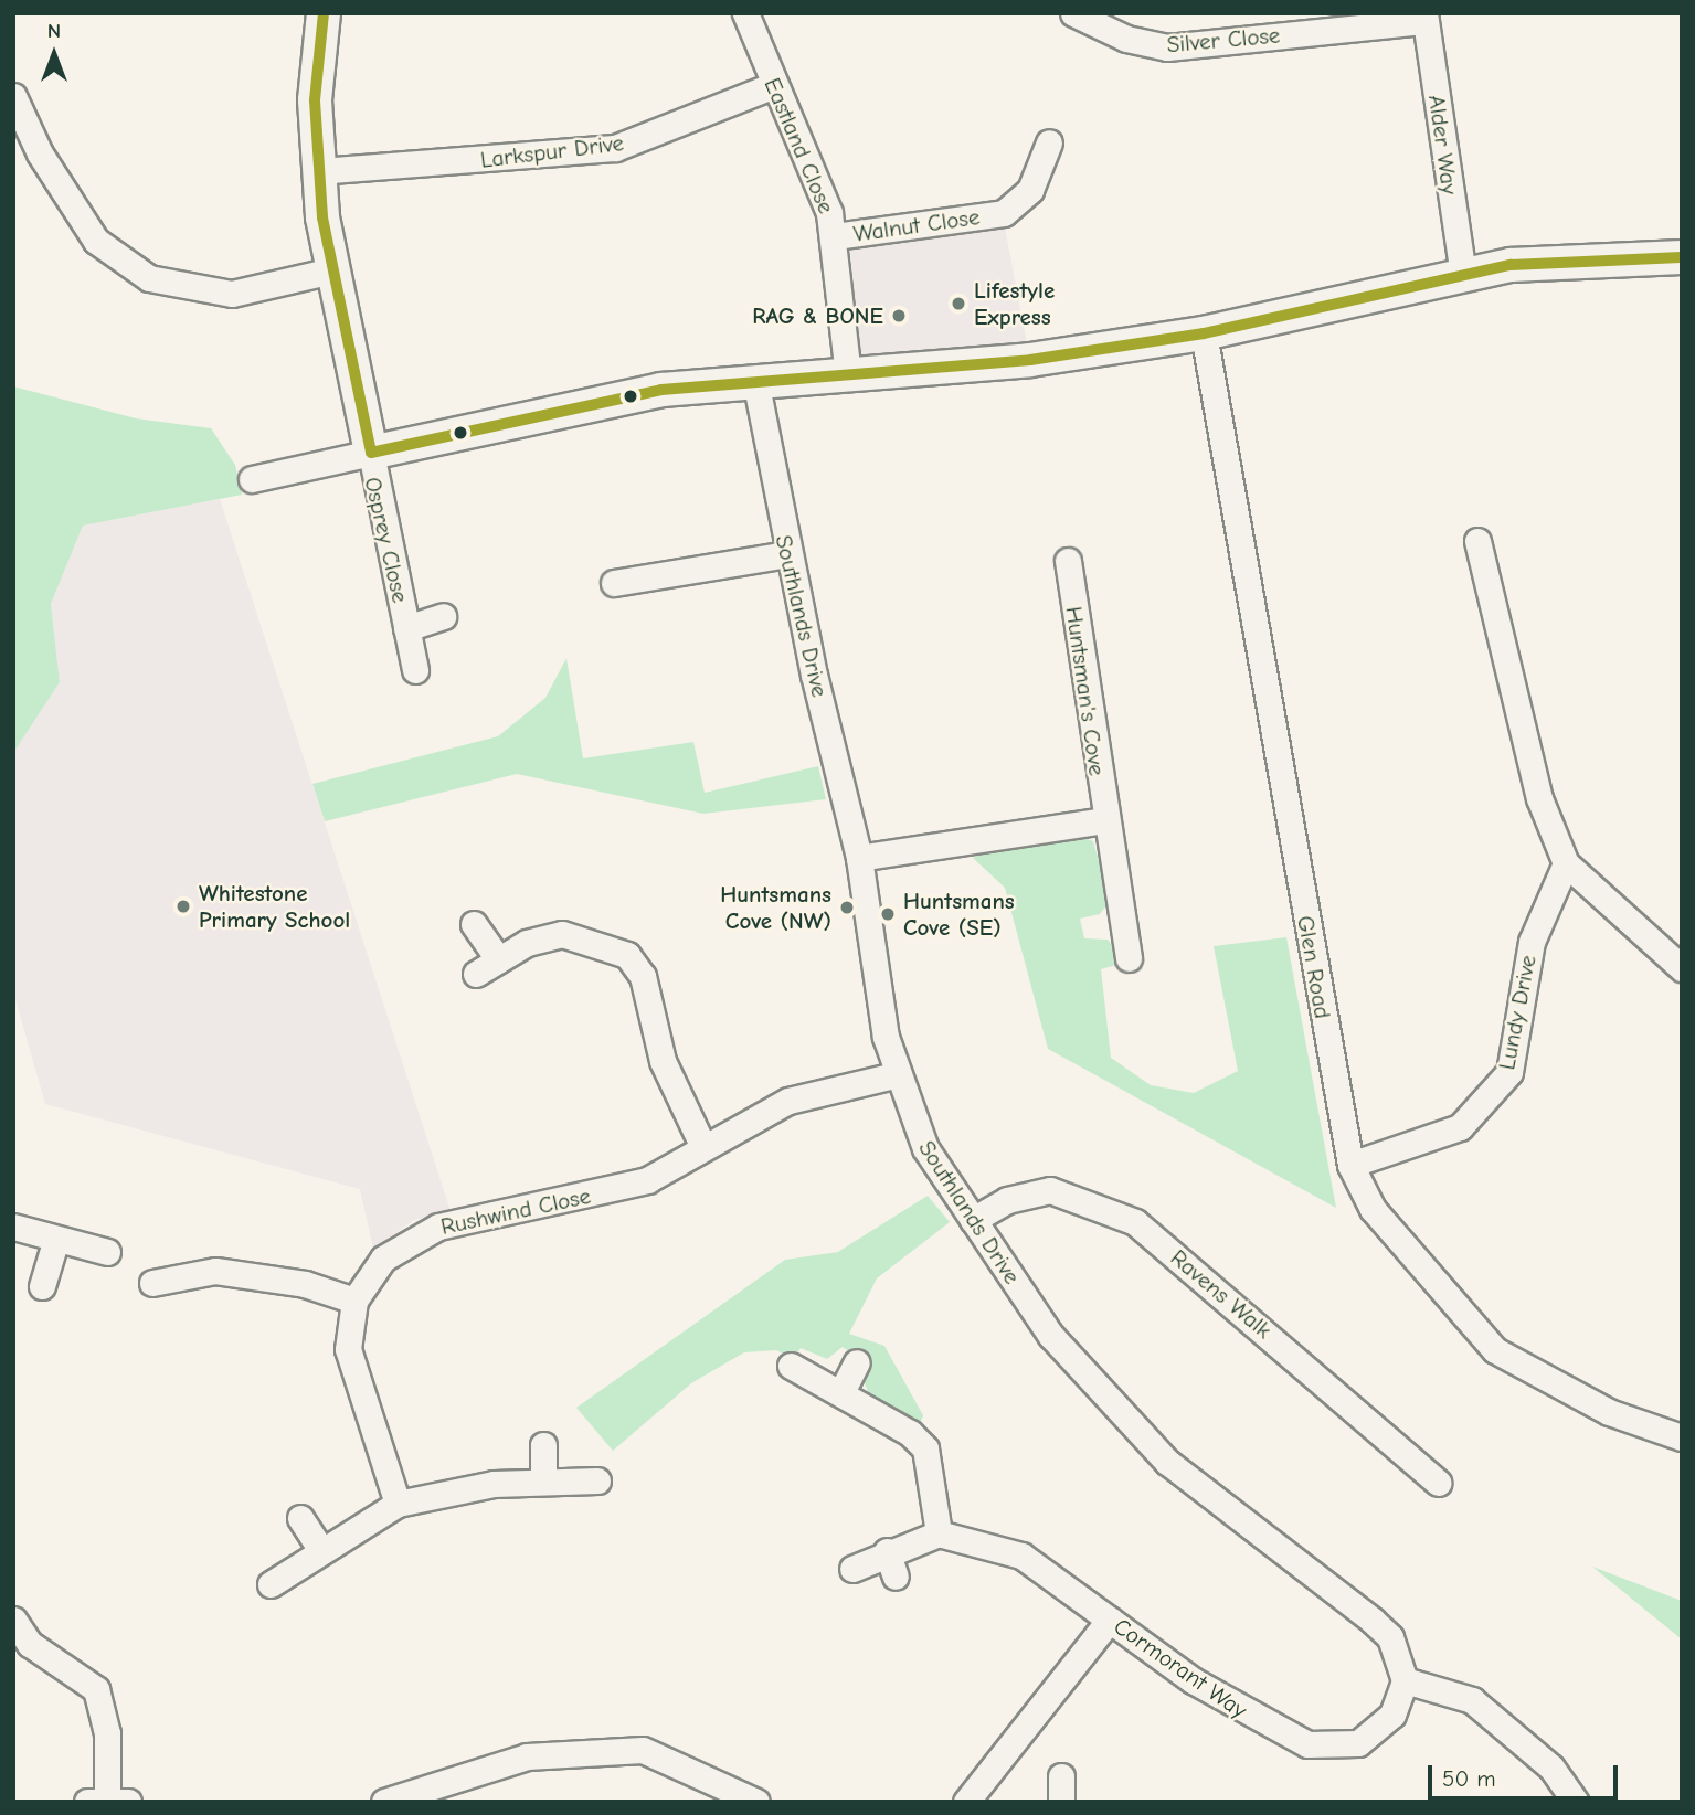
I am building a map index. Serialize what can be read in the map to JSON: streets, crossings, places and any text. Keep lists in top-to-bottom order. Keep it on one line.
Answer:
{"streets":{"street":["Silver Close","Alder Way","Eastland Close","Larkspur Drive","Walnut Close","Osprey Close","Southlands Drive","Huntsman's Cove","Glen Road","Lundy Drive","Rushwind Close","Ravens Walk","Cormorant Way"]},"crossings":[["Silver Close","Alder Way"],["Eastland Close","Larkspur Drive"],["Eastland Close","Walnut Close"],["Southlands Drive","Rushwind Close"],["Southlands Drive","Ravens Walk"],["Southlands Drive","Cormorant Way"],["Glen Road","Lundy Drive"]],"places":["Lifestyle Express","RAG & BONE","Whitestone Primary School","Huntsmans Cove (NW)","Huntsmans Cove (SE)"],"scale_bar":"50 m","north":"top"}
